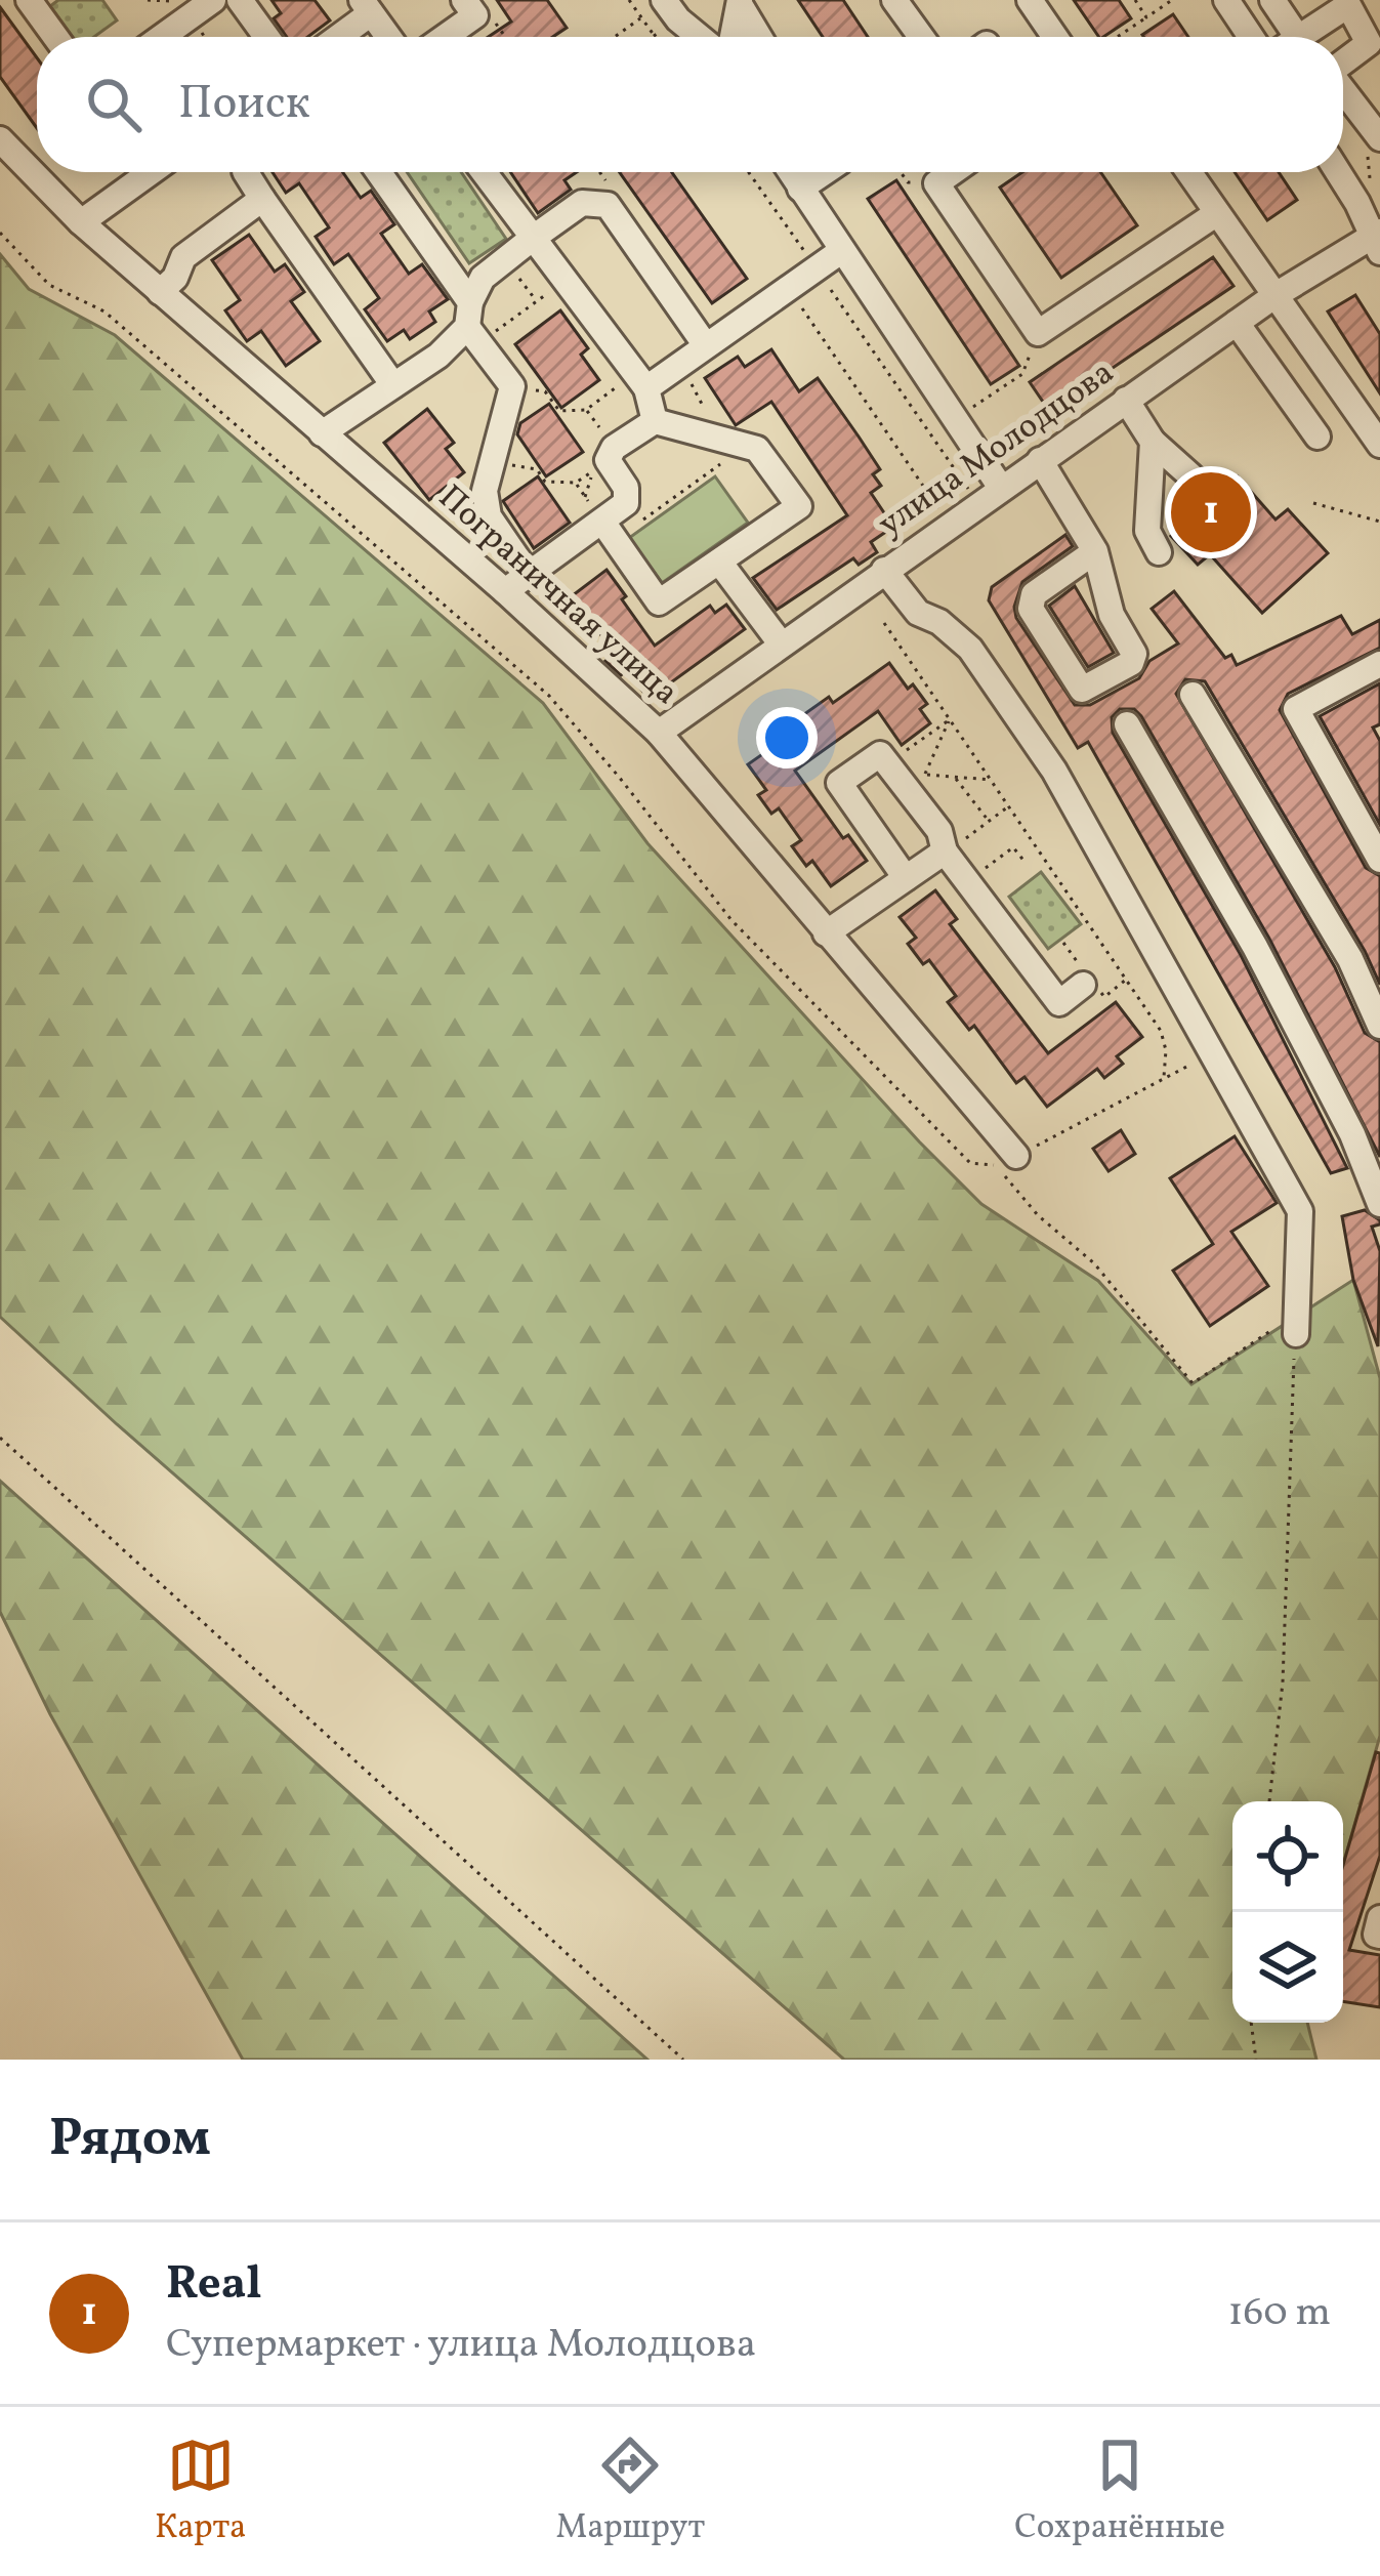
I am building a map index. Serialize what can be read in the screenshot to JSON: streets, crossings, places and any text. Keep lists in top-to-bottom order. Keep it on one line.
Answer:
{"streets":{"street":["улица Молодцова","Пограничная улица"]},"crossings":[["улица Молодцова","Пограничная улица"]],"page":{"search":"Поиск","pins":"1","heading":"Рядом","list":[{"mark":"1","name":"Real","note":"Супермаркет · улица Молодцова","value":"160 m"}],"nav":["Карта","Маршрут","Сохранённые"]}}
